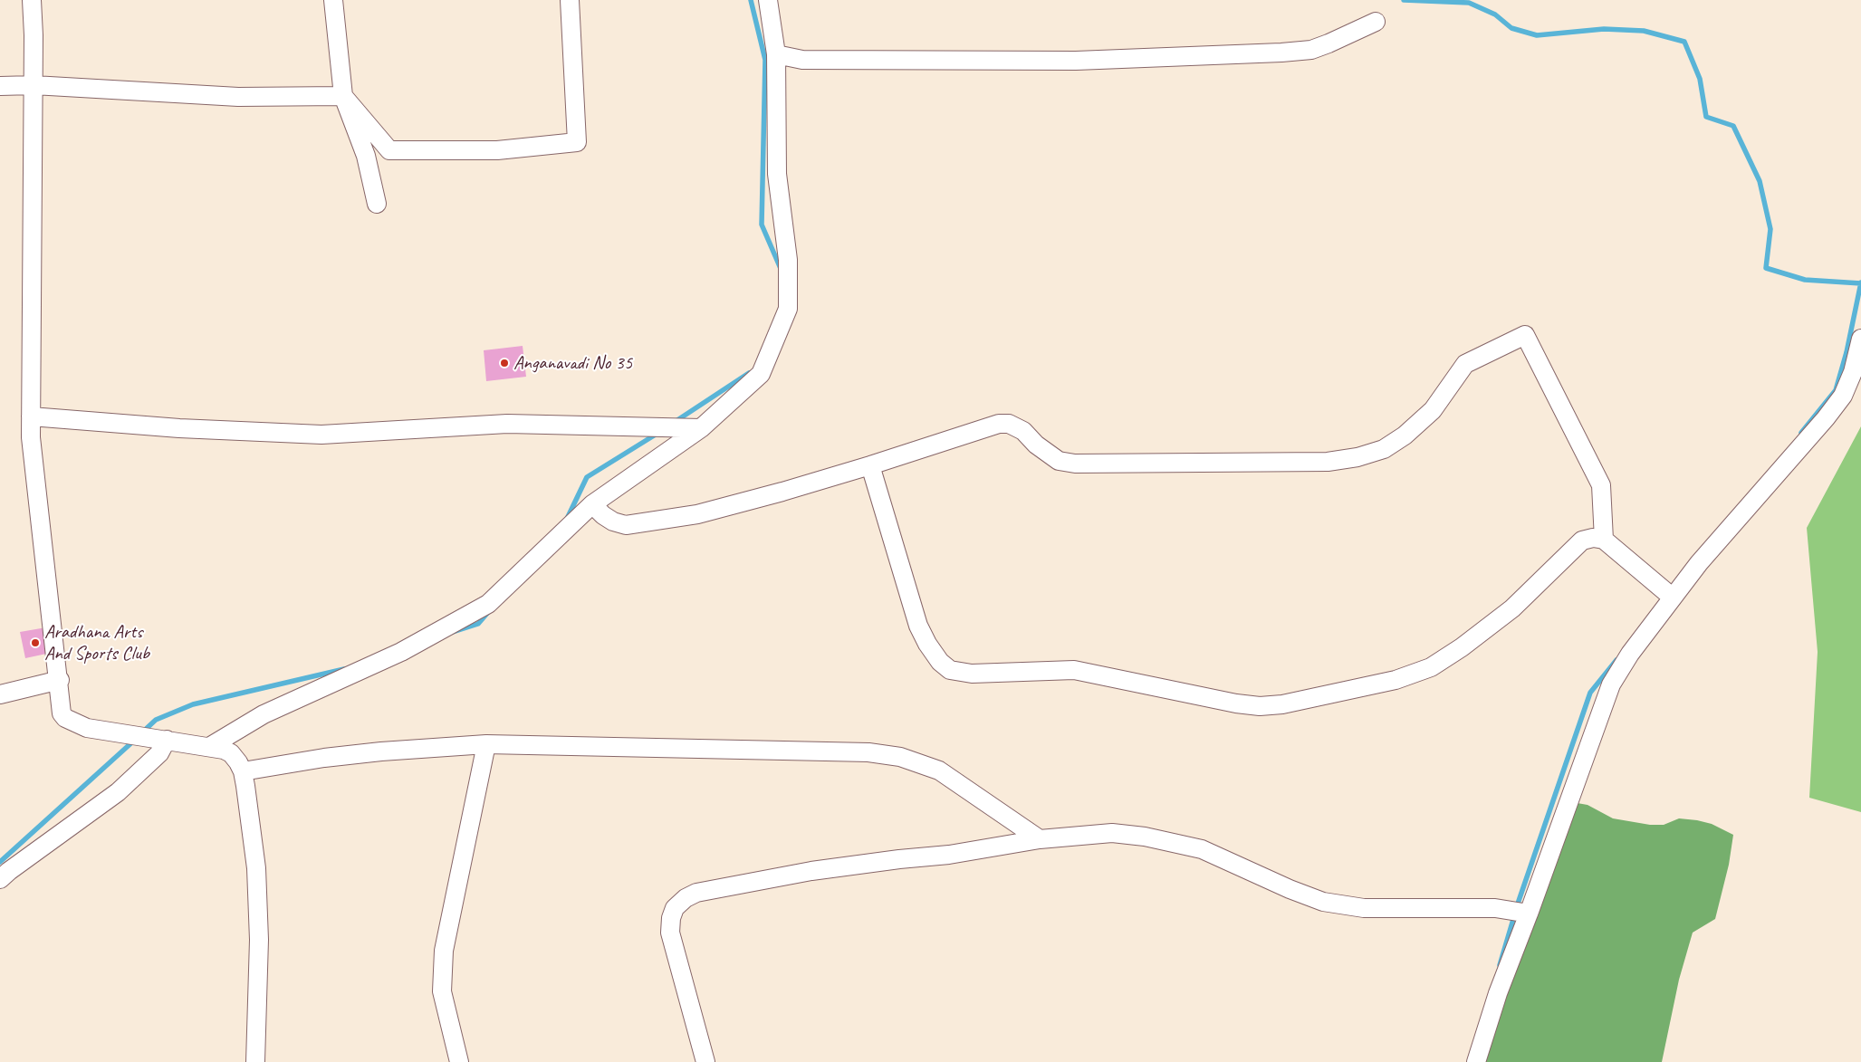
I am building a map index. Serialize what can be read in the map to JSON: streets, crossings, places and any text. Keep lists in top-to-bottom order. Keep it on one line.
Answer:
{"places":["Anganavadi No 35","Aradhana Arts And Sports Club"]}
